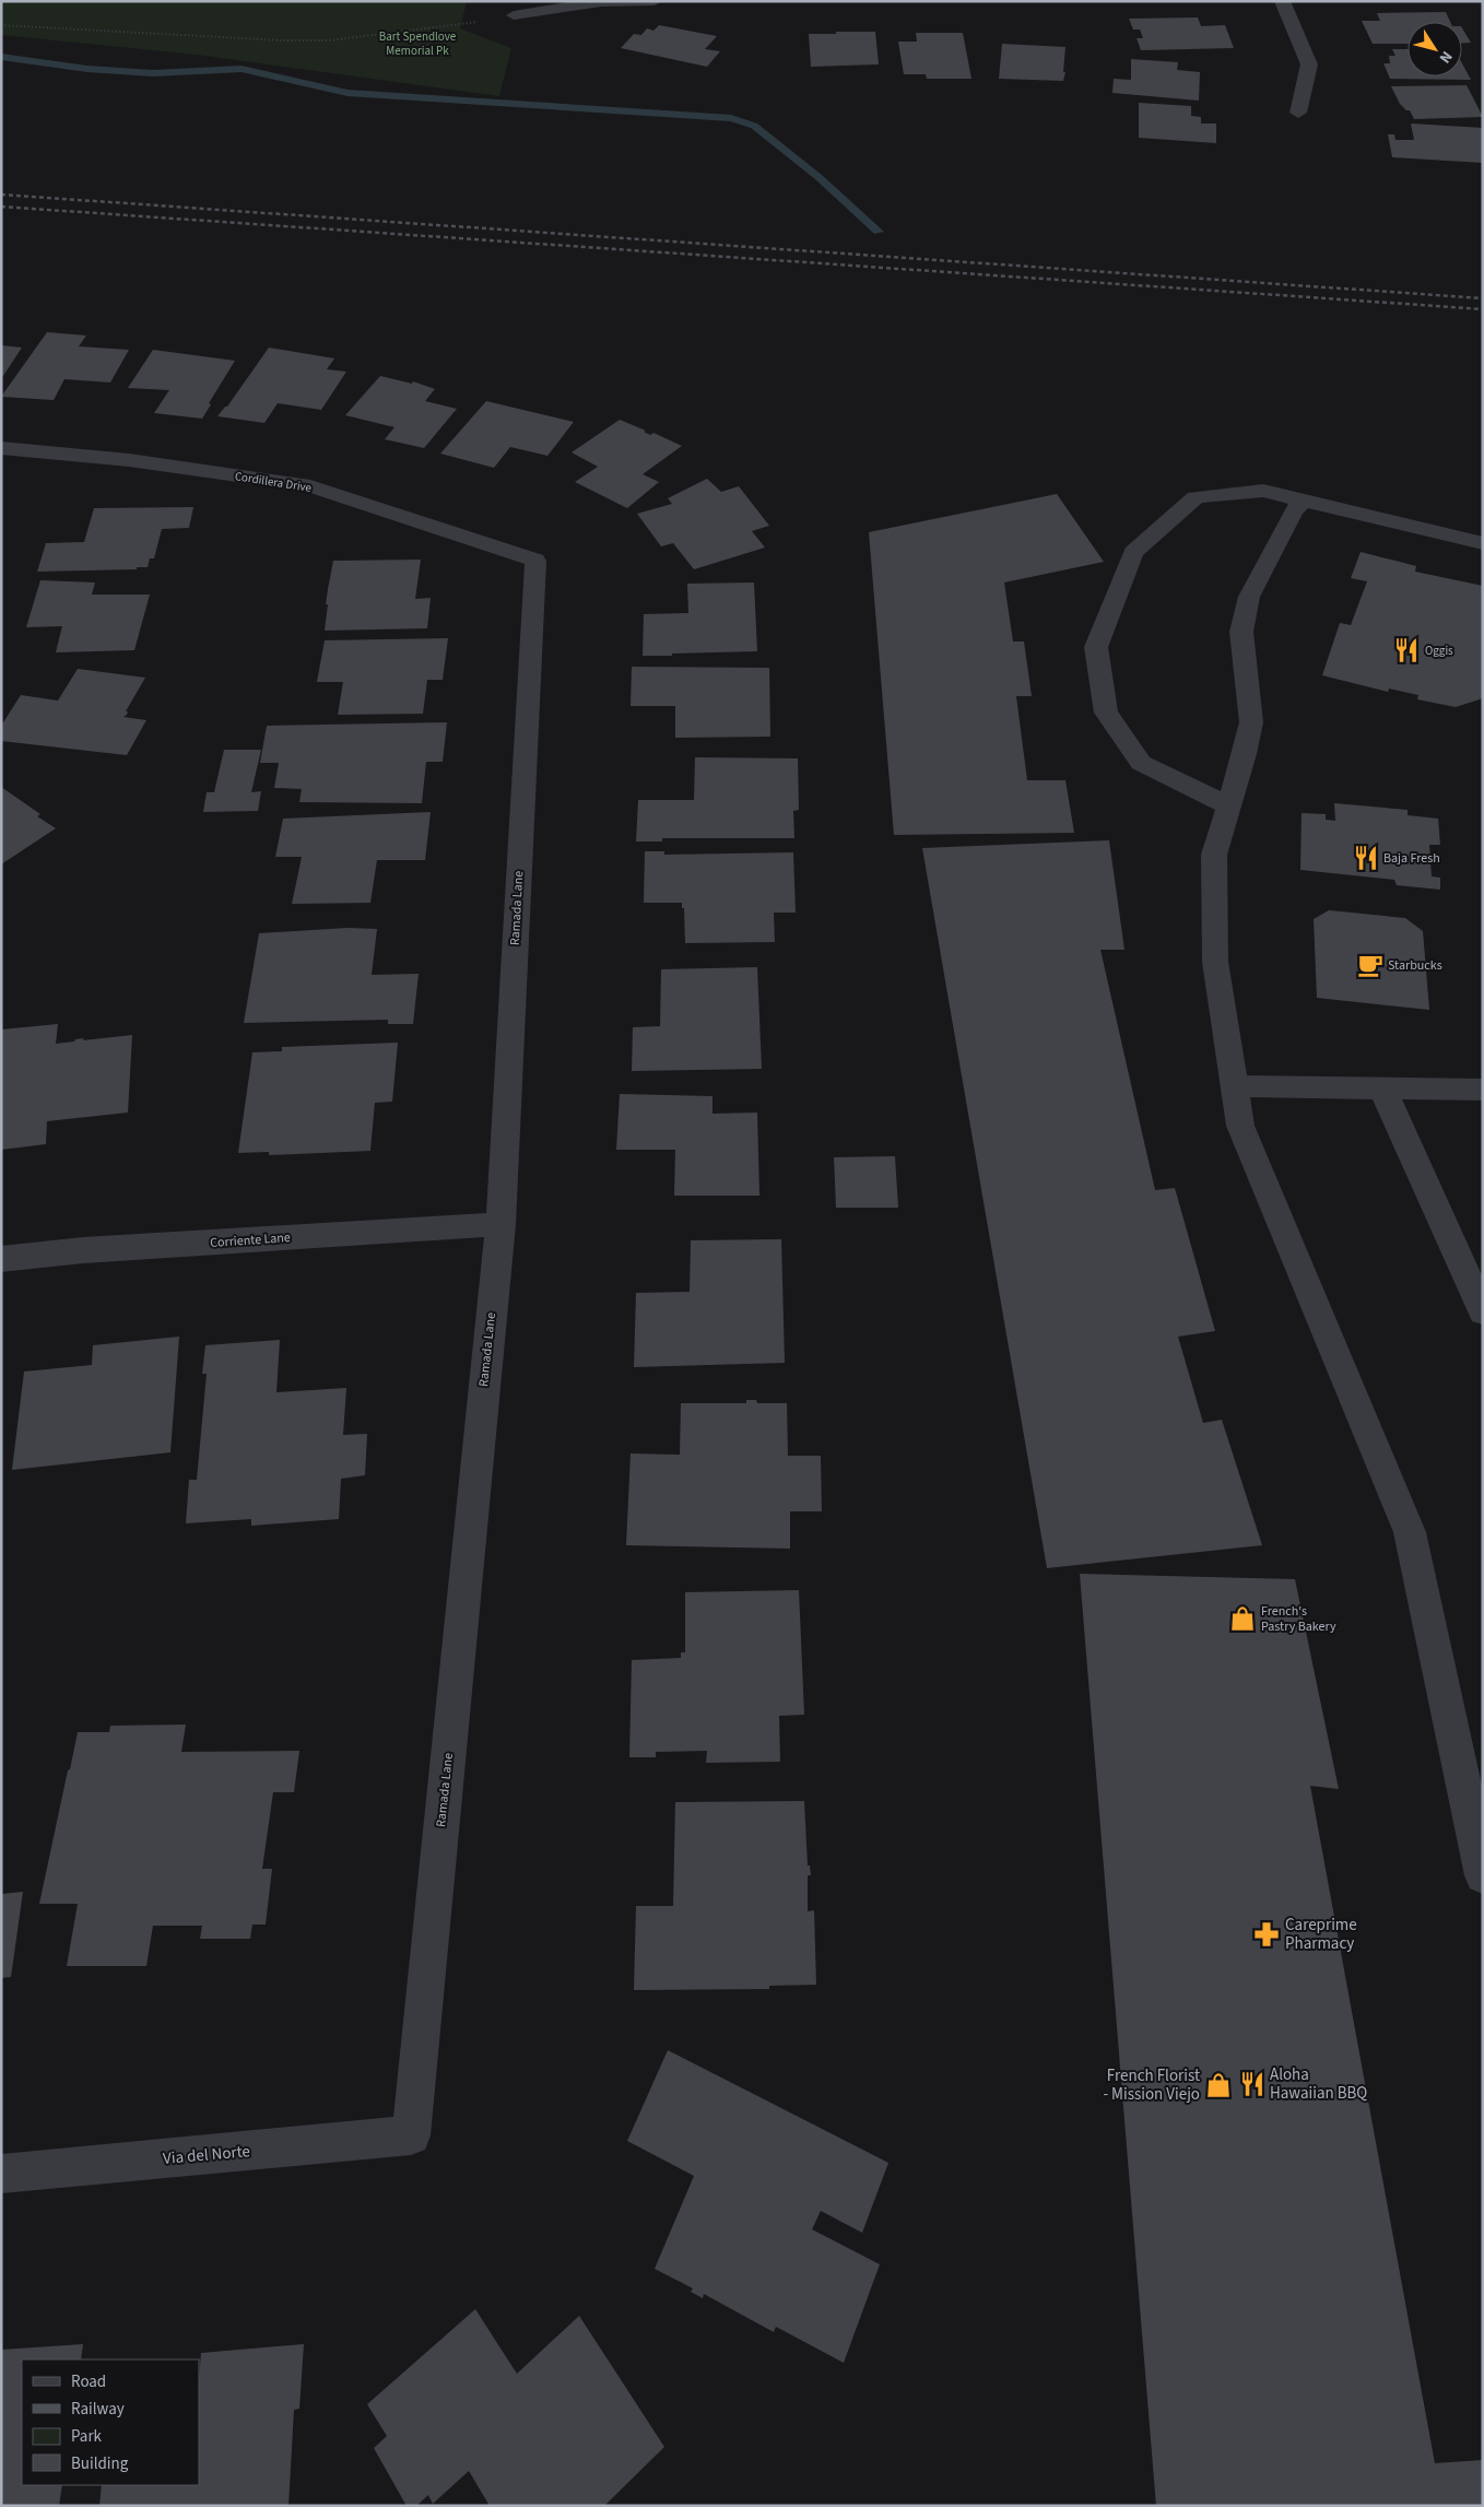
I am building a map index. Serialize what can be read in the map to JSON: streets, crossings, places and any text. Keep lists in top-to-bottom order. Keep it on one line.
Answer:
{"streets":{"street":["Cordillera Drive","Ramada Lane","Corriente Lane","Via del Norte"]},"crossings":[["Cordillera Drive","Ramada Lane"],["Ramada Lane","Corriente Lane"],["Ramada Lane","Via del Norte"]],"parks":["Bart Spendlove Memorial Pk"],"places":{"restaurant":["Oggis","Baja Fresh","Aloha Hawaiian BBQ"],"cafe":["Starbucks"],"shop":["French's Pastry Bakery","French Florist - Mission Viejo"],"pharmacy":["Careprime Pharmacy"]},"legend":["Road","Railway","Park","Building"],"north":"bottom right"}
